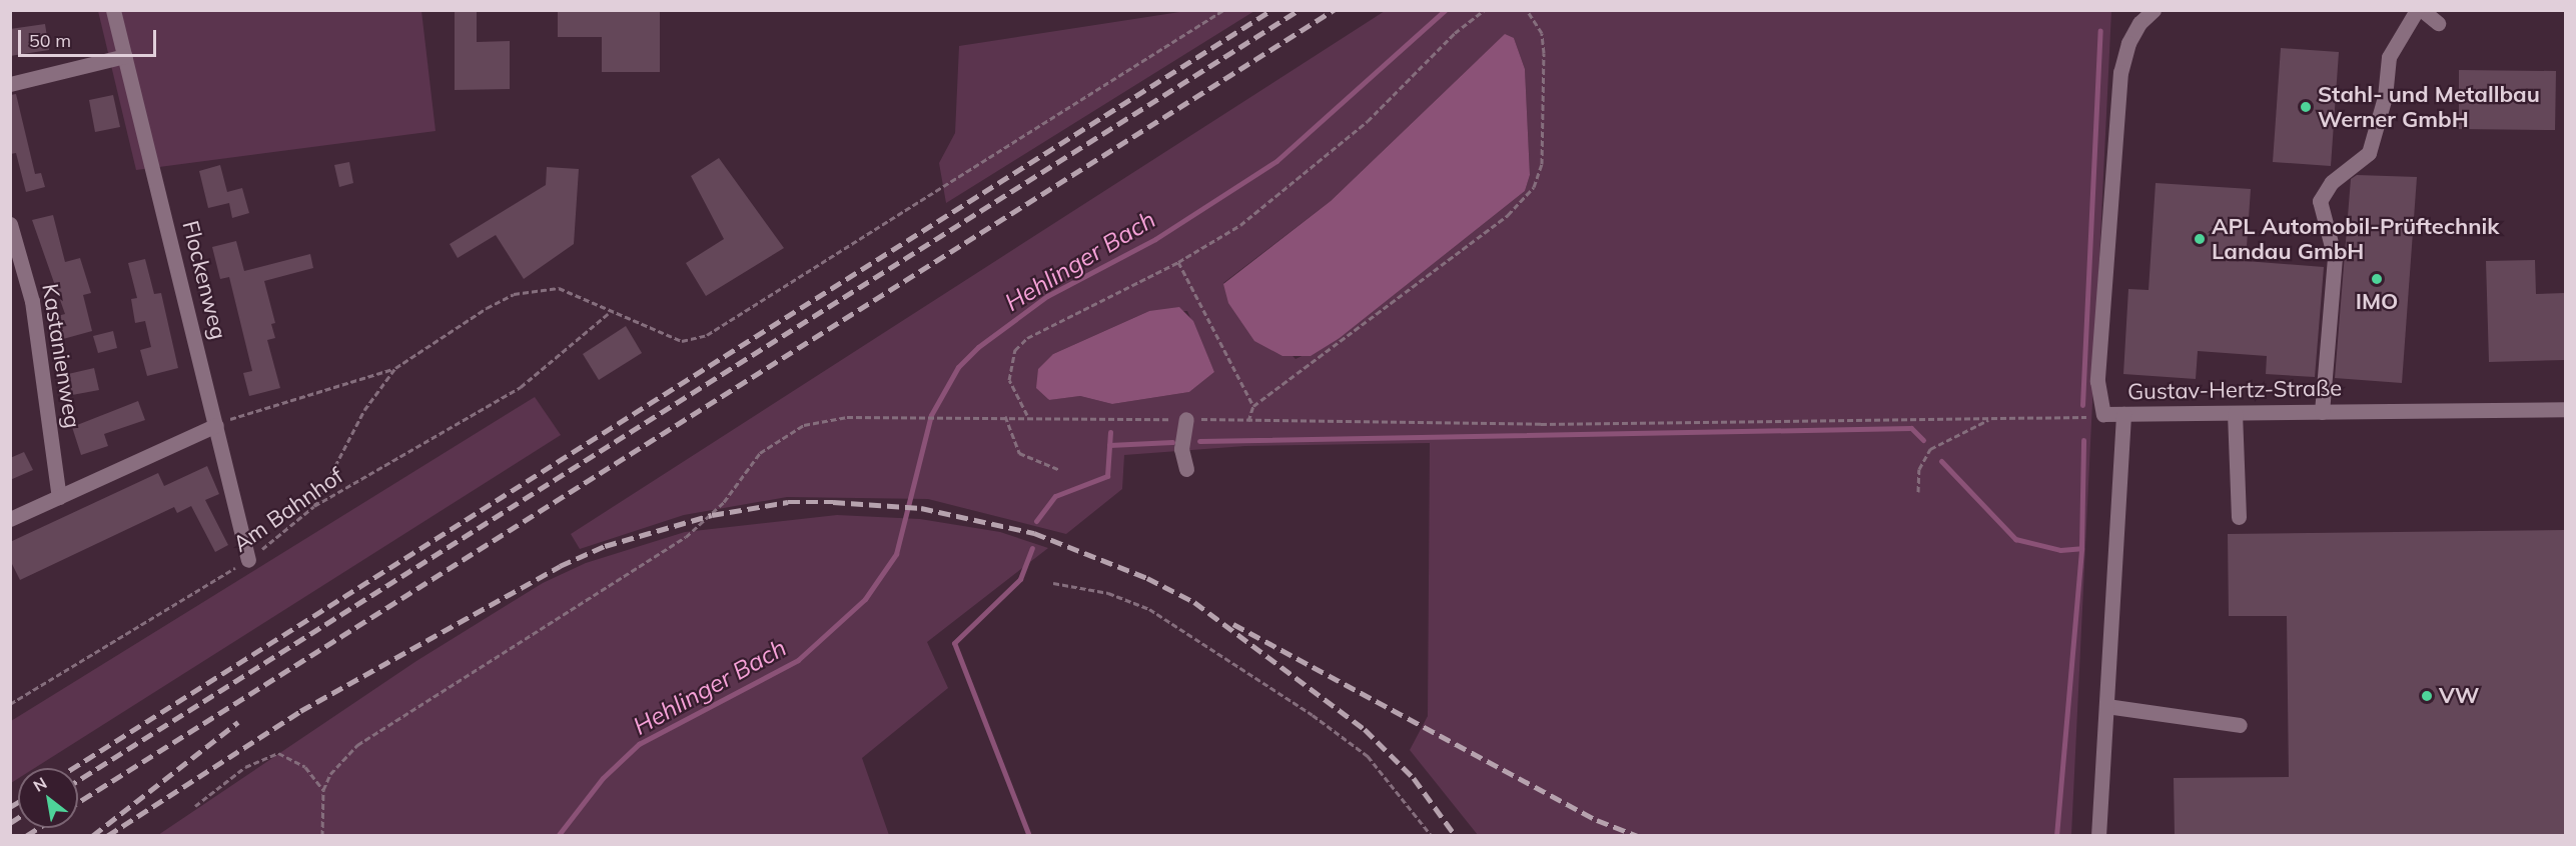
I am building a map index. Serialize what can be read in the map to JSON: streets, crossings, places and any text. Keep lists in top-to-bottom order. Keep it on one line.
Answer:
{"streets":{"street":["Flockenweg","Kastanienweg","Gustav-Hertz-Straße"],"path":["Am Bahnhof"]},"crossings":[["Flockenweg","Am Bahnhof"]],"water":["Hehlinger Bach"],"places":["Stahl- und Metallbau Werner GmbH","APL Automobil-Prüftechnik Landau GmbH","IMO","VW"],"scale_bar":"50 m","north":"top left"}
